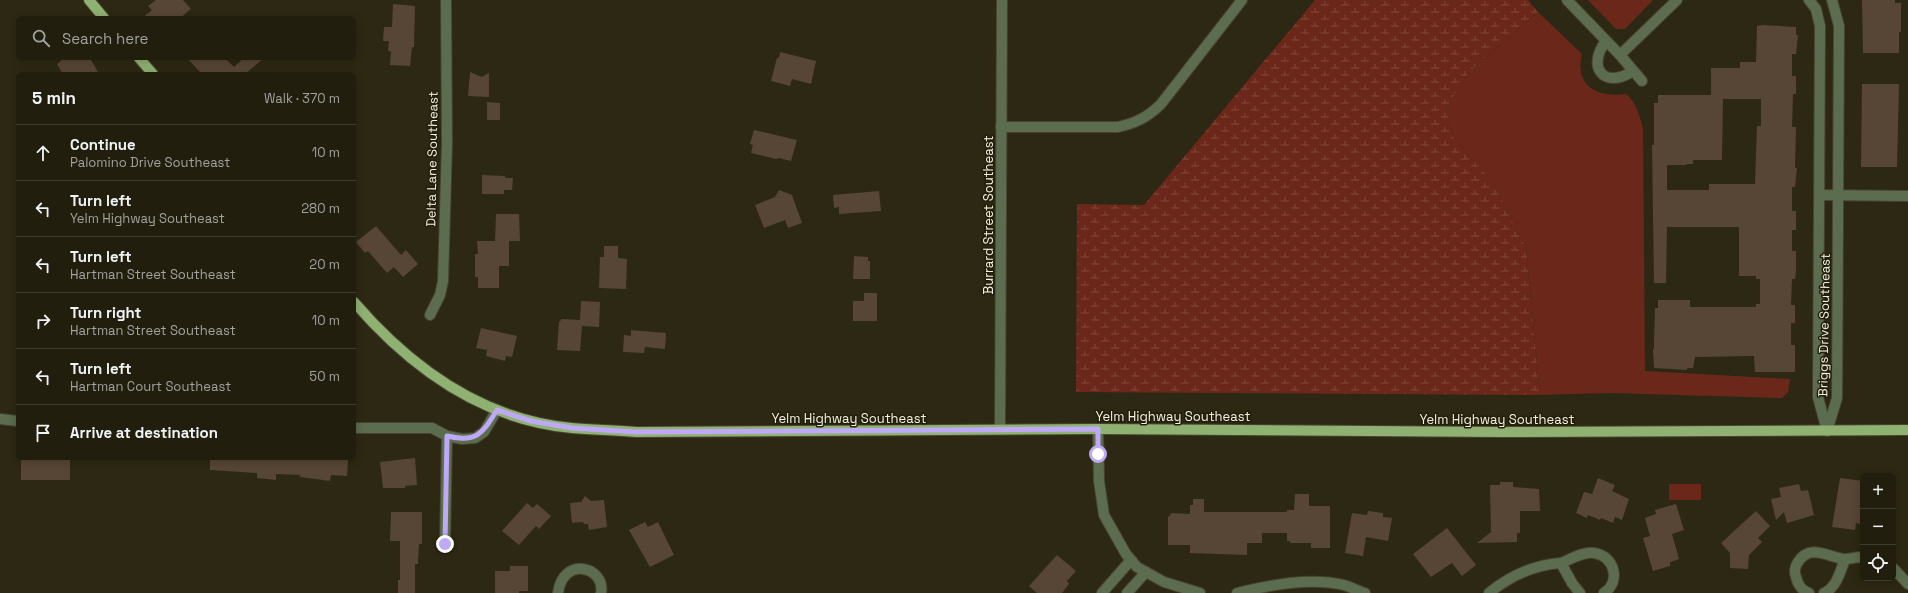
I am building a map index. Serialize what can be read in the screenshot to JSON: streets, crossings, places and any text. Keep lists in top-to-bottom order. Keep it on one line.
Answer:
{"streets":{"main road":["Yelm Highway Southeast"],"street":["Delta Lane Southeast","Burrard Street Southeast","Briggs Drive Southeast"]},"crossings":[["Burrard Street Southeast","Yelm Highway Southeast"],["Briggs Drive Southeast","Yelm Highway Southeast"]],"page":{"search":"Search here","heading":["5 min","Walk · 370 m"],"list":[["Continue","Palomino Drive Southeast","10 m"],["Turn left","Yelm Highway Southeast","280 m"],["Turn left","Hartman Street Southeast","20 m"],["Turn right","Hartman Street Southeast","10 m"],["Turn left","Hartman Court Southeast","50 m"],"Arrive at destination"],"map_buttons":["+","−"]}}
